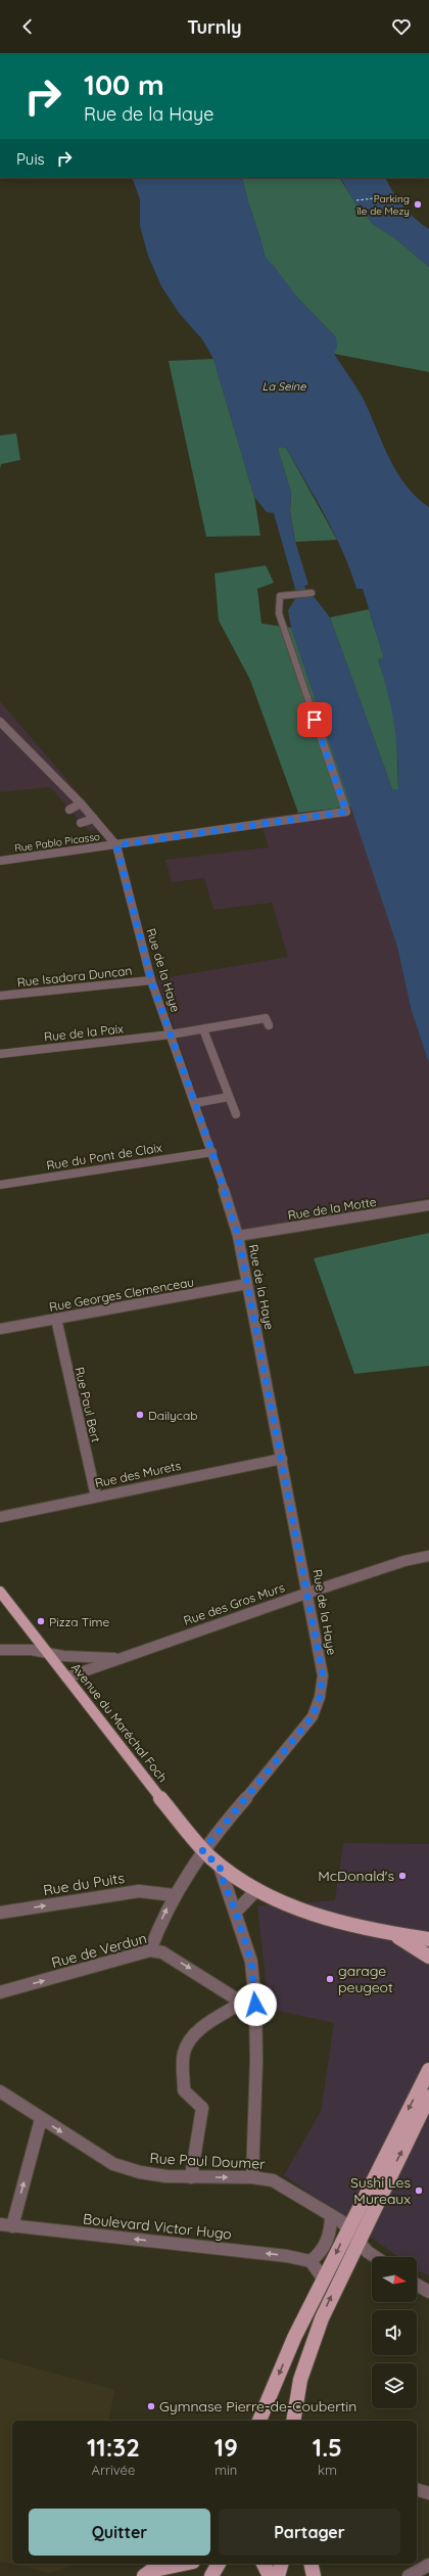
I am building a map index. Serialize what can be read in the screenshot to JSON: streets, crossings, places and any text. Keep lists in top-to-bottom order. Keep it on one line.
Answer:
{"streets":{"main road":["Avenue du Maréchal Foch"],"street":["Rue Pablo Picasso","Rue de la Haye","Rue Isadora Duncan","Rue de la Paix","Rue du Pont de Claix","Rue de la Motte","Rue Georges Clemenceau","Rue Paul Bert","Rue des Murets","Rue des Gros Murs","Rue du Puits","Rue de Verdun","Rue Paul Doumer","Boulevard Victor Hugo"]},"crossings":[["Rue Pablo Picasso","Rue de la Haye"],["Rue de la Haye","Rue Isadora Duncan"],["Rue de la Haye","Rue de la Paix"],["Rue de la Haye","Rue du Pont de Claix"],["Rue de la Haye","Rue de la Motte"],["Rue de la Haye","Rue Georges Clemenceau"],["Rue de la Haye","Rue des Murets"],["Rue de la Haye","Rue des Gros Murs"],["Rue de la Haye","Avenue du Maréchal Foch"],["Rue de la Haye","Rue du Puits"],["Rue de la Haye","Rue de Verdun"],["Rue Georges Clemenceau","Rue Paul Bert"],["Rue Paul Bert","Rue des Murets"],["Rue des Gros Murs","Avenue du Maréchal Foch"]],"one_way":["Rue du Puits","Rue de Verdun","Rue Paul Doumer","Boulevard Victor Hugo"],"water":["La Seine"],"places":["Parking île de Mezy","Dailycab","Pizza Time","McDonald's","garage peugeot","Sushi Les Mureaux","Gymnase Pierre-de-Coubertin"],"north":"right","page":{"header":"Turnly","turn":["100 m","Rue de la Haye"],"then":"Puis","eta":["11:32","Arrivée","19","min","1.5","km"],"buttons":["Quitter","Partager"]}}
